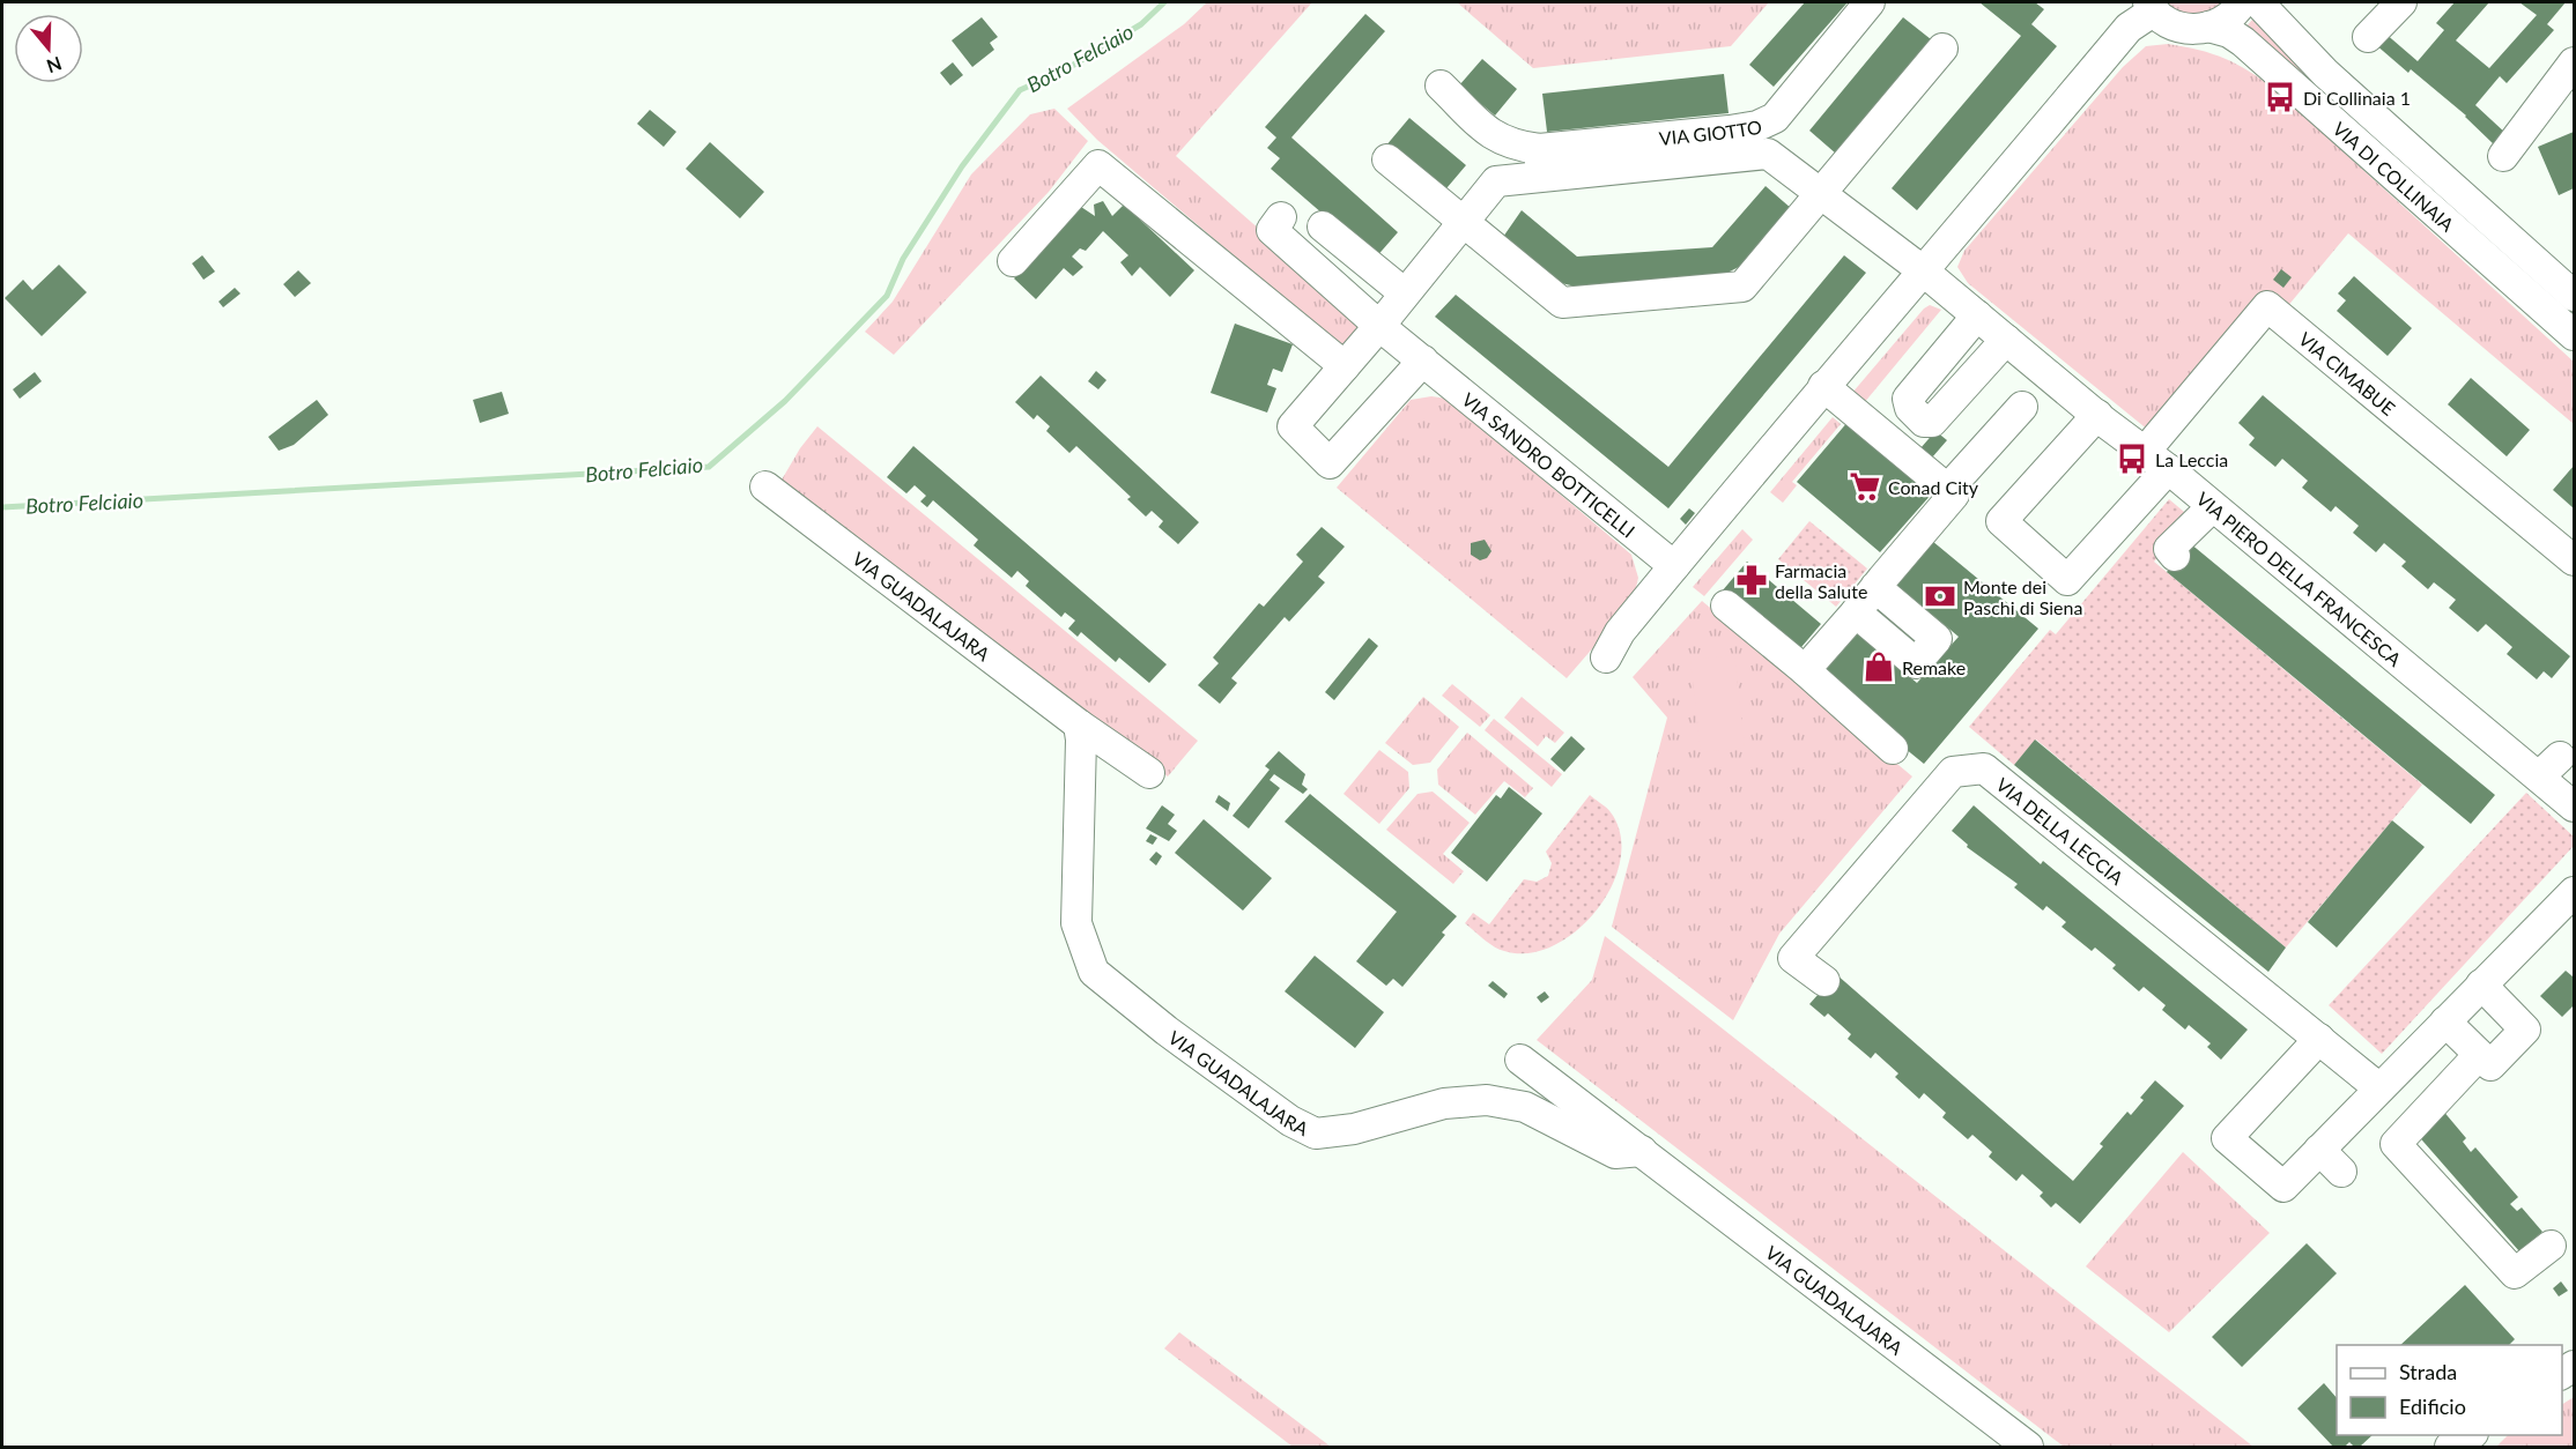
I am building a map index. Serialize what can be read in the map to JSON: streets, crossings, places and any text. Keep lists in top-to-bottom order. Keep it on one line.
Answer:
{"streets":{"street":["VIA GIOTTO","VIA DI COLLINAIA","VIA CIMABUE","VIA SANDRO BOTTICELLI","VIA PIERO DELLA FRANCESCA","VIA GUADALAJARA","VIA DELLA LECCIA"]},"crossings":[["VIA GIOTTO","VIA SANDRO BOTTICELLI"],["VIA GIOTTO","VIA PIERO DELLA FRANCESCA"],["VIA CIMABUE","VIA PIERO DELLA FRANCESCA"]],"water":["Botro Felciaio"],"places":{"bus stop":["Di Collinaia 1","La Leccia"],"supermarket":["Conad City"],"pharmacy":["Farmacia della Salute"],"bank":["Monte dei Paschi di Siena"],"shop":["Remake"]},"legend":["Strada","Edificio"],"north":"bottom"}
